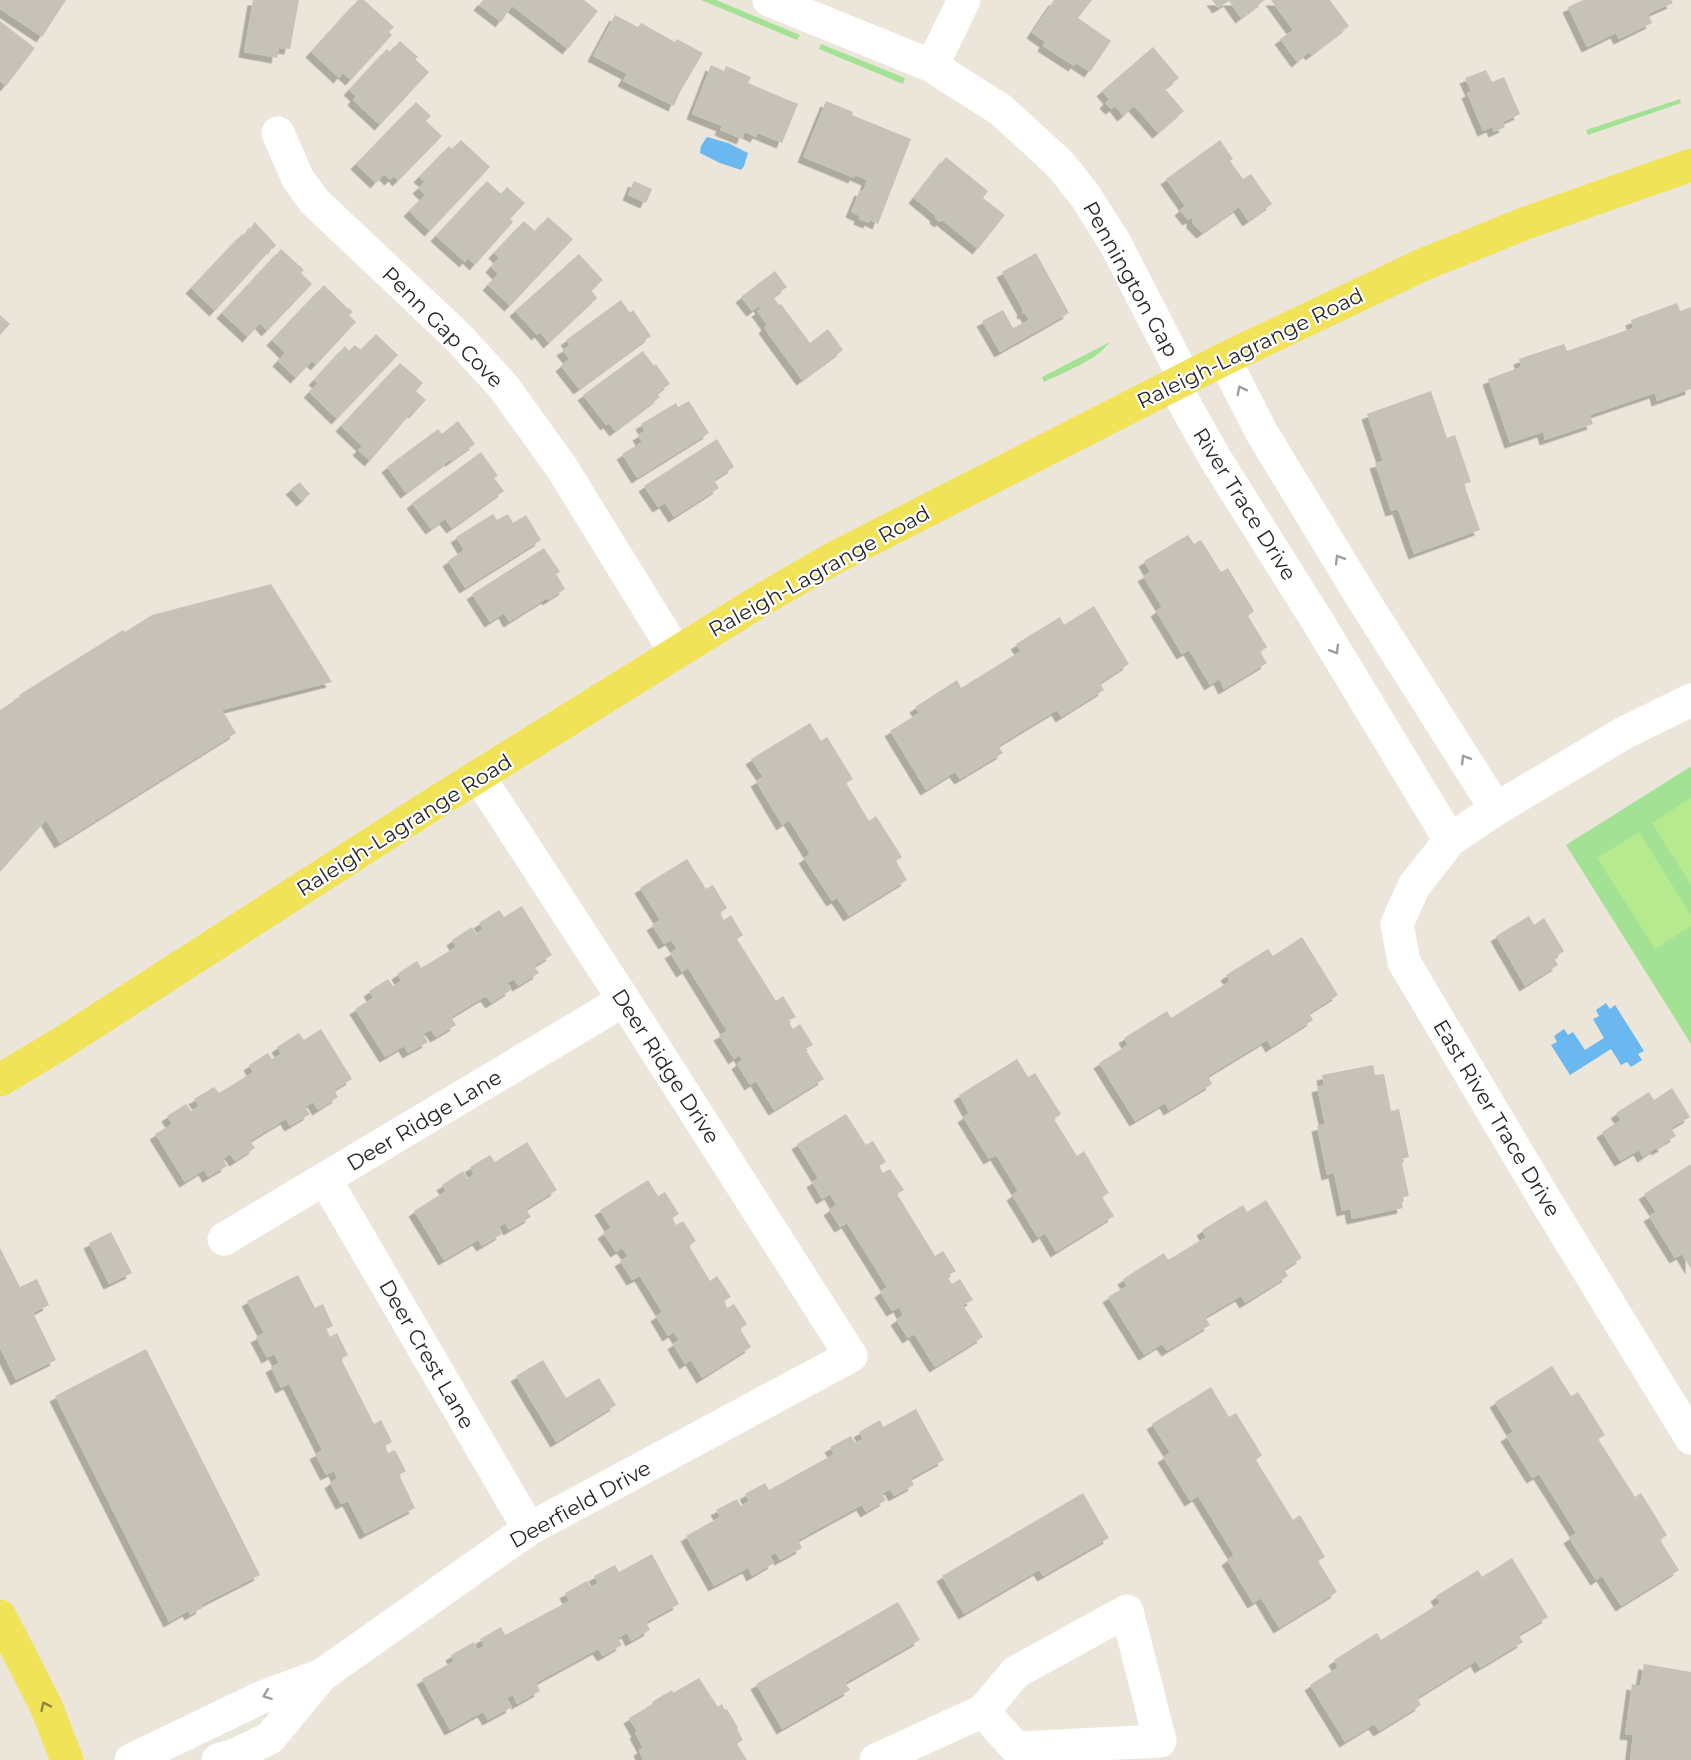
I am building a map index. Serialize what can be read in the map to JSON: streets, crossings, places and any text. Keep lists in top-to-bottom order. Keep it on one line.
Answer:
{"streets":{"main road":["Raleigh-Lagrange Road"],"street":["Pennington Gap","Penn Gap Cove","River Trace Drive","Deer Ridge Drive","East River Trace Drive","Deer Ridge Lane","Deer Crest Lane","Deerfield Drive"]},"crossings":[["Pennington Gap","Raleigh-Lagrange Road"],["Pennington Gap","River Trace Drive"],["Penn Gap Cove","Raleigh-Lagrange Road"],["Raleigh-Lagrange Road","River Trace Drive"],["Raleigh-Lagrange Road","Deer Ridge Drive"],["River Trace Drive","East River Trace Drive"],["Deer Ridge Drive","Deer Ridge Lane"],["Deer Ridge Drive","Deerfield Drive"],["Deer Ridge Lane","Deer Crest Lane"],["Deer Crest Lane","Deerfield Drive"]]}
